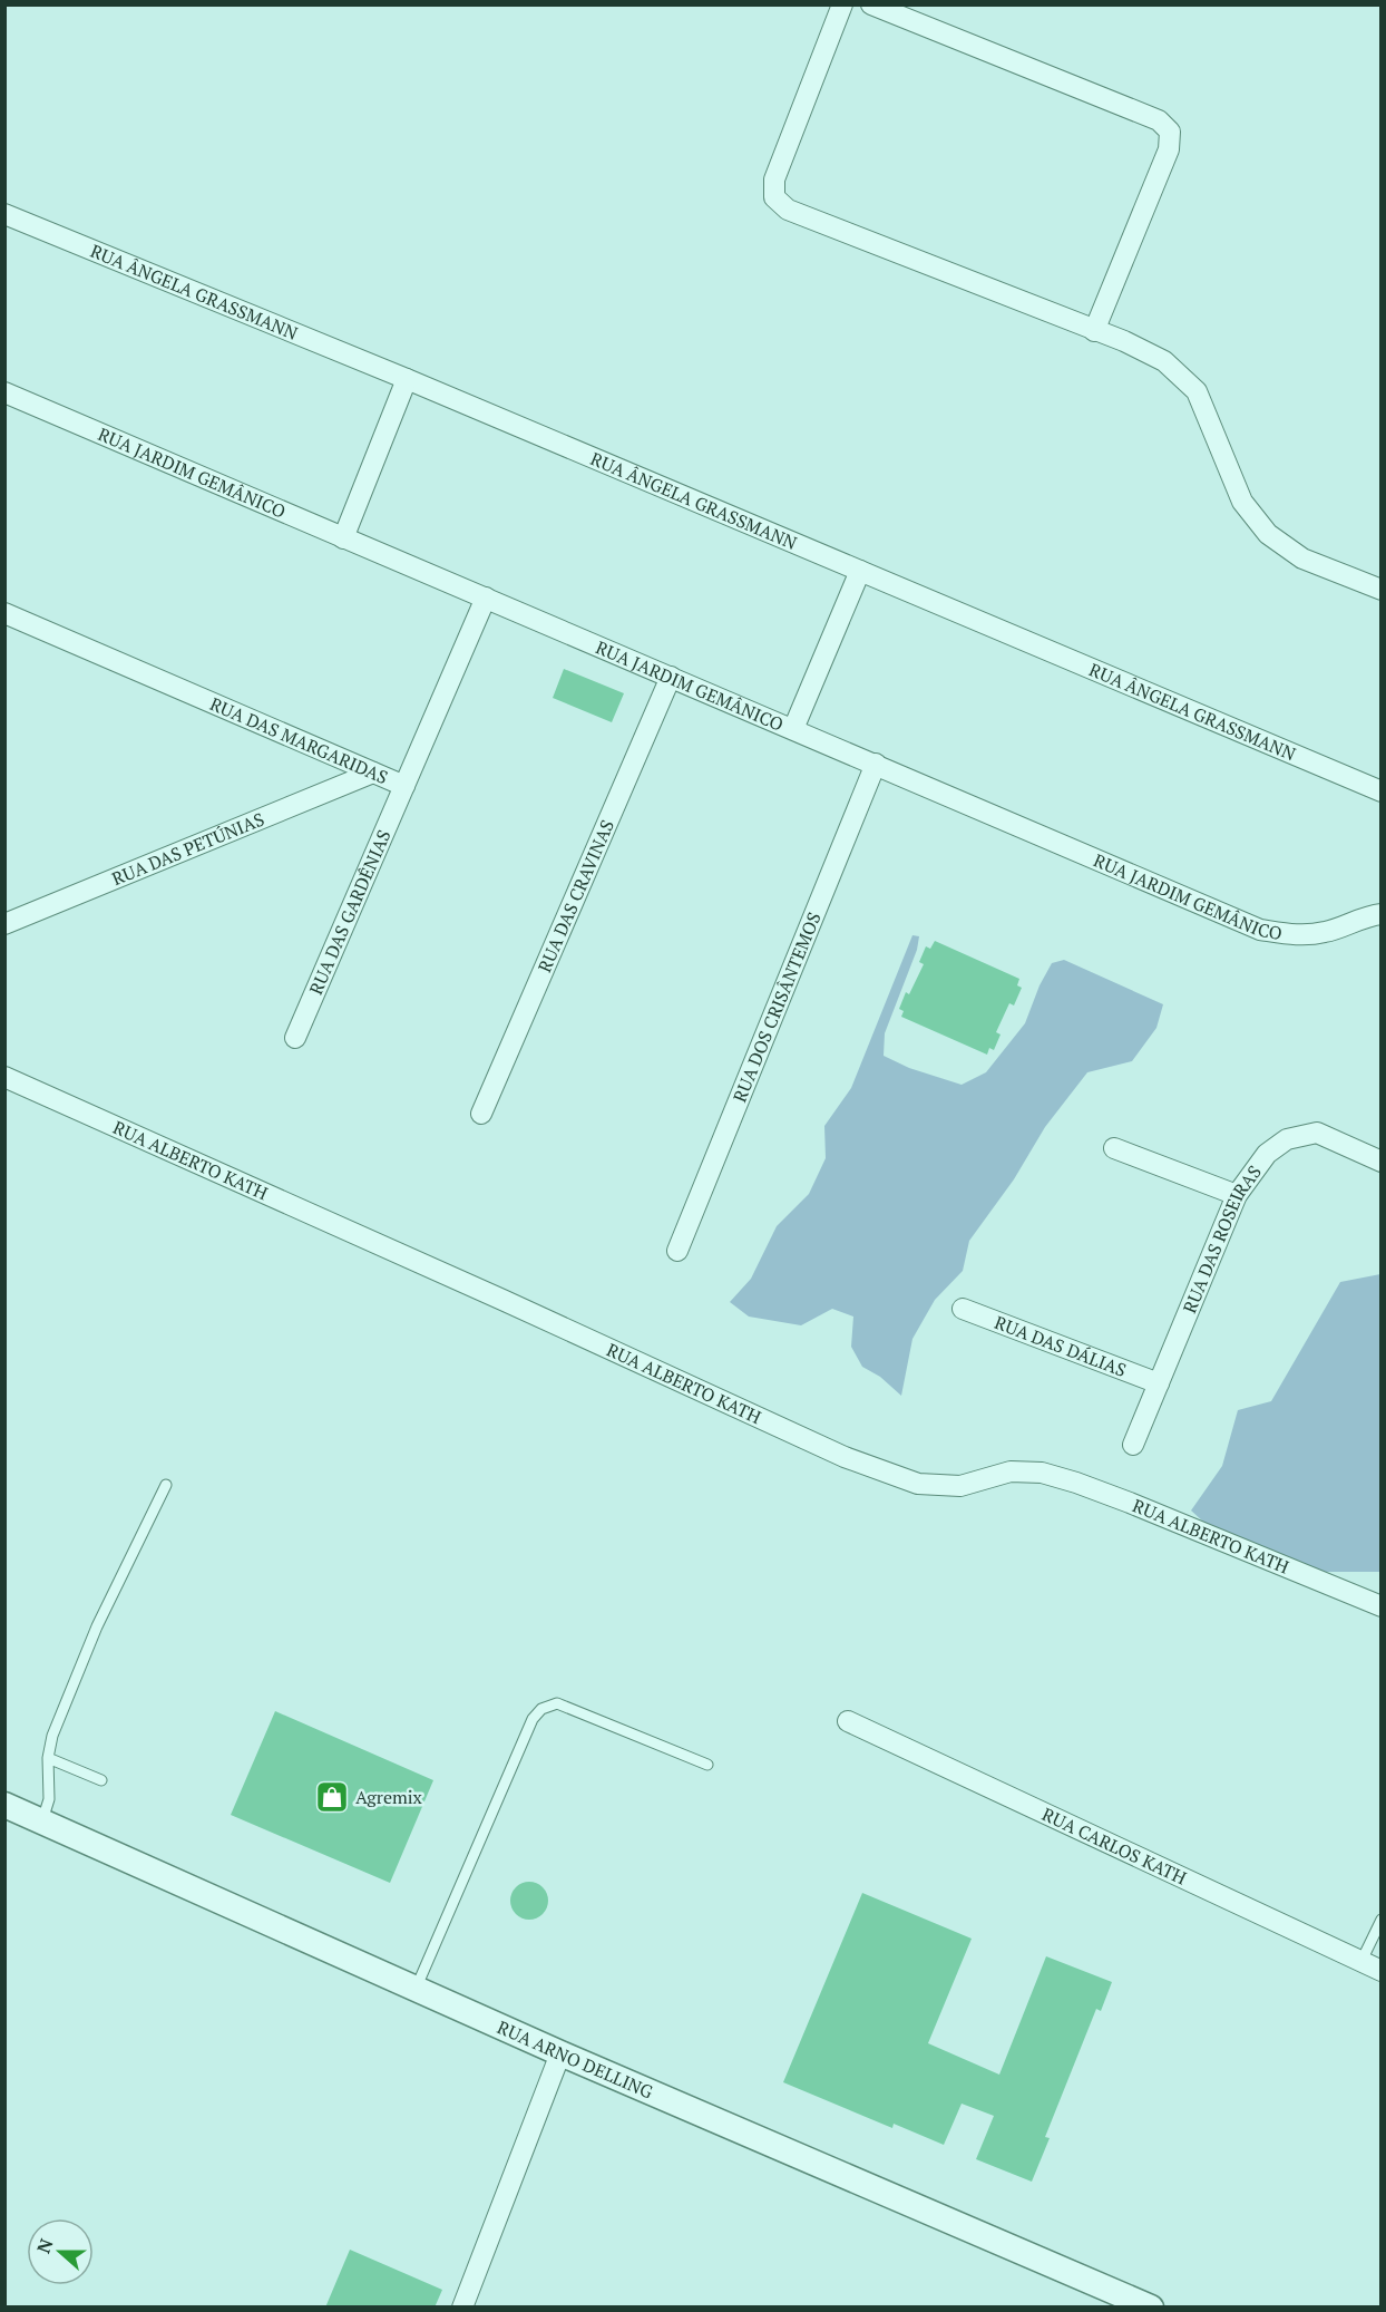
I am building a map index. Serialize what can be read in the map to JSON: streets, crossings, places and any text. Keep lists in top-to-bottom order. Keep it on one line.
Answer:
{"streets":{"street":["RUA ÂNGELA GRASSMANN","RUA JARDIM GEMÂNICO","RUA DAS MARGARIDAS","RUA DAS PETÚNIAS","RUA DAS CRAVINAS","RUA DAS GARDÊNIAS","RUA DOS CRISÂNTEMOS","RUA ALBERTO KATH","RUA DAS ROSEIRAS","RUA DAS DÁLIAS","RUA CARLOS KATH","RUA ARNO DELLING"]},"crossings":[["RUA JARDIM GEMÂNICO","RUA DAS MARGARIDAS"],["RUA JARDIM GEMÂNICO","RUA DAS CRAVINAS"],["RUA JARDIM GEMÂNICO","RUA DOS CRISÂNTEMOS"],["RUA DAS MARGARIDAS","RUA DAS PETÚNIAS"],["RUA DAS MARGARIDAS","RUA DAS GARDÊNIAS"],["RUA DAS ROSEIRAS","RUA DAS DÁLIAS"]],"places":{"shop":["Agremix"]},"north":"left"}
